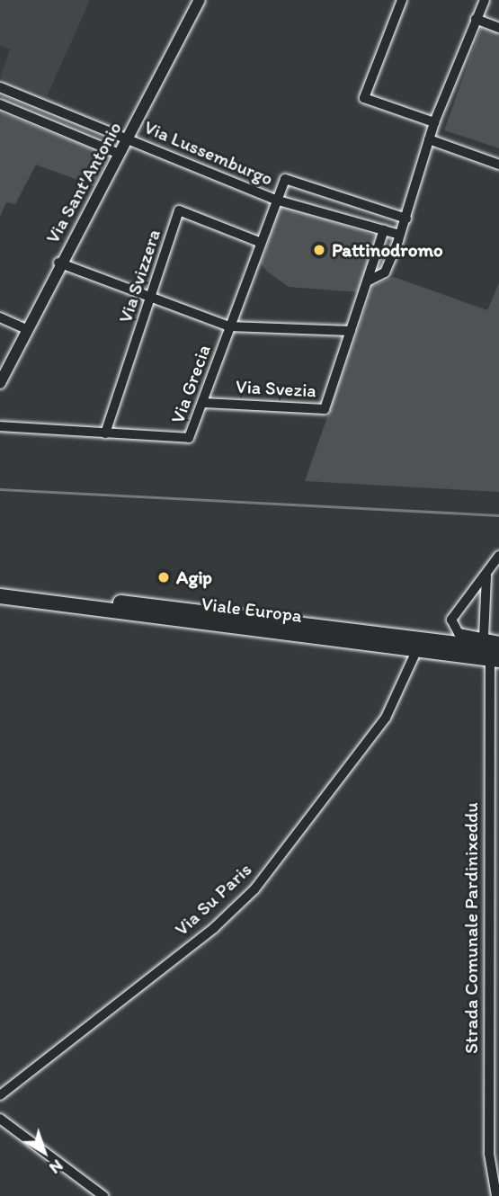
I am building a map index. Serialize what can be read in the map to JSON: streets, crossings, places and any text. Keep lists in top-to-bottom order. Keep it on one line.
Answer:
{"streets":{"main road":["Viale Europa"],"street":["Via Lussemburgo","Via Sant'Antonio","Via Svizzera","Via Grecia","Via Svezia","Via Su Paris","Strada Comunale Pardinixeddu"]},"crossings":[["Via Lussemburgo","Via Sant'Antonio"],["Via Lussemburgo","Via Grecia"],["Via Lussemburgo","Via Svezia"],["Via Svizzera","Via Grecia"],["Via Grecia","Via Svezia"],["Viale Europa","Via Su Paris"],["Viale Europa","Strada Comunale Pardinixeddu"]],"places":["Pattinodromo","Agip"],"north":"bottom right"}
